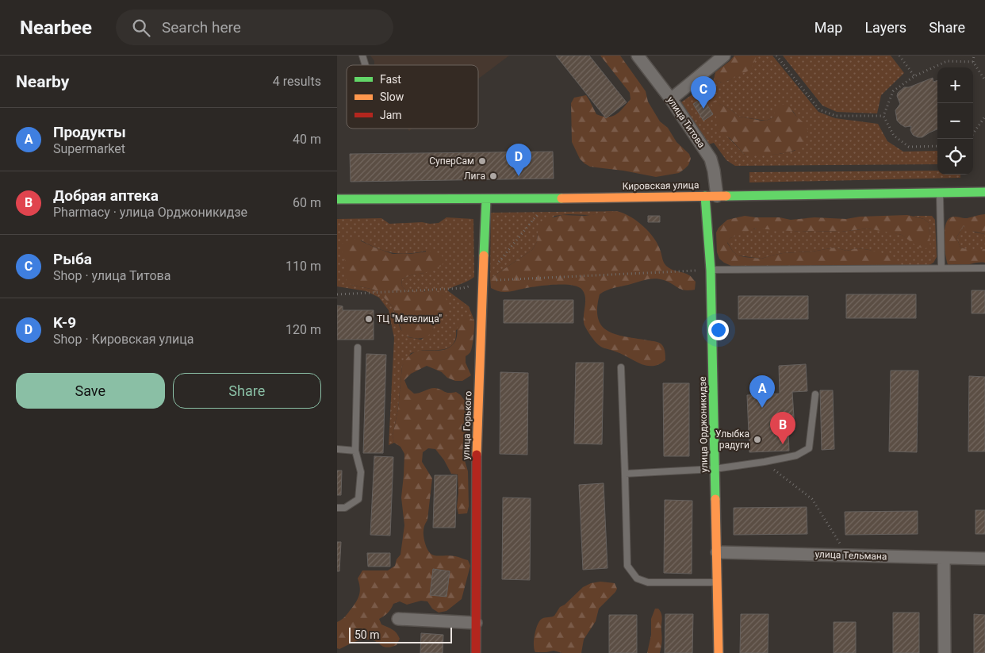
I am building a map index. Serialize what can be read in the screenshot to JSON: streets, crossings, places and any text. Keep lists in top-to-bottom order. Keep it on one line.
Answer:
{"streets":{"street":["улица Титова","Кировская улица","улица Орджоникидзе","улица Горького","улица Тельмана"]},"crossings":[["улица Титова","Кировская улица"],["улица Титова","улица Орджоникидзе"],["Кировская улица","улица Орджоникидзе"],["Кировская улица","улица Горького"],["улица Орджоникидзе","улица Тельмана"]],"places":["СуперСам","Лига","ТЦ \"Метелица\"","Улыбка радуги"],"legend":["Fast","Slow","Jam"],"scale_bar":"50 m","page":{"header":"Nearbee","search":"Search here","nav":["Map","Layers","Share"],"heading":["Nearby","4 results"],"map_buttons":["+","−"],"pins":["C","D","A","B"],"list":[{"mark":"A","name":"Продукты","note":"Supermarket","value":"40 m"},{"mark":"B","name":"Добрая аптека","note":"Pharmacy · улица Орджоникидзе","value":"60 m"},{"mark":"C","name":"Рыба","note":"Shop · улица Титова","value":"110 m"},{"mark":"D","name":"K-9","note":"Shop · Кировская улица","value":"120 m"}],"buttons":["Save","Share"],"scale":"50 m"}}
